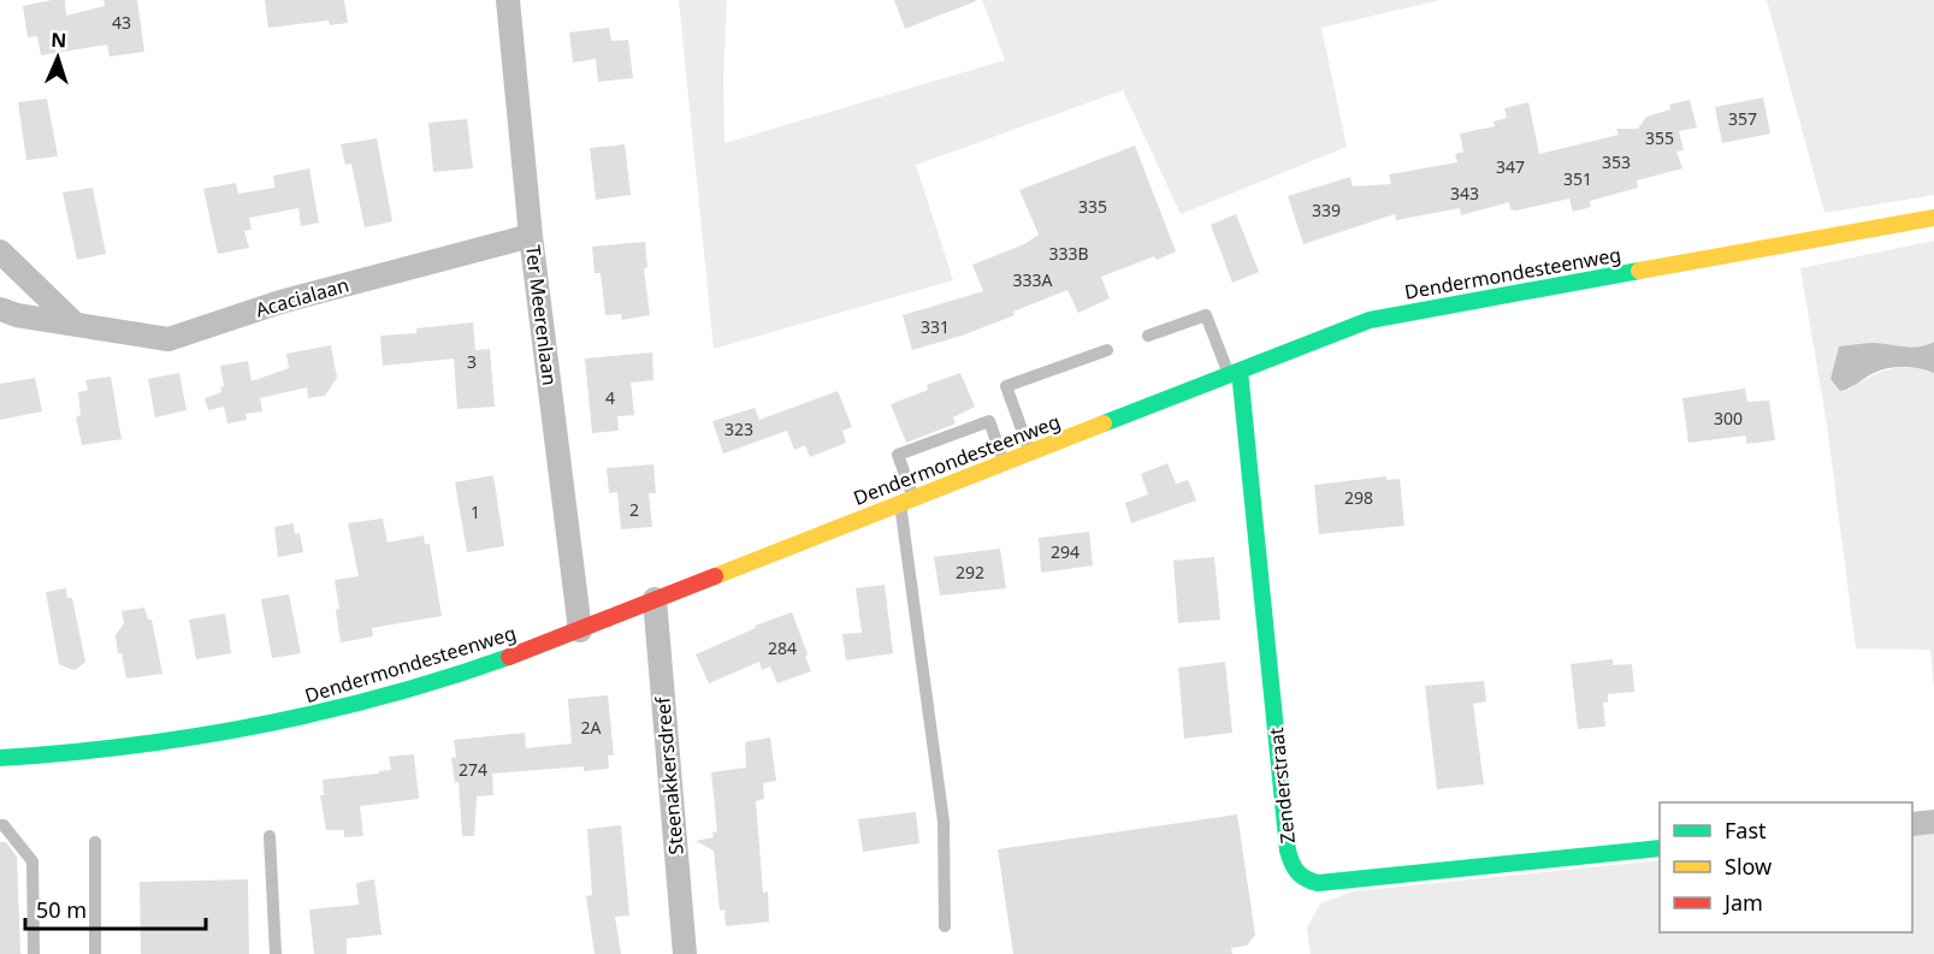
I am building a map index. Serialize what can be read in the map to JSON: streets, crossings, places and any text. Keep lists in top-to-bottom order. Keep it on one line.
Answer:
{"streets":{"main road":["Dendermondesteenweg","Zenderstraat"],"street":["Acacialaan","Ter Meerenlaan","Steenakkersdreef"]},"crossings":[["Dendermondesteenweg","Ter Meerenlaan"],["Dendermondesteenweg","Steenakkersdreef"],["Dendermondesteenweg","Zenderstraat"],["Acacialaan","Ter Meerenlaan"]],"house_numbers":["43","357","355","353","347","351","343","335","339","333B","333A","331","3","4","300","323","298","2","1","294","292","284","2A","274"],"legend":["Fast","Slow","Jam"],"scale_bar":"50 m","north":"top"}
